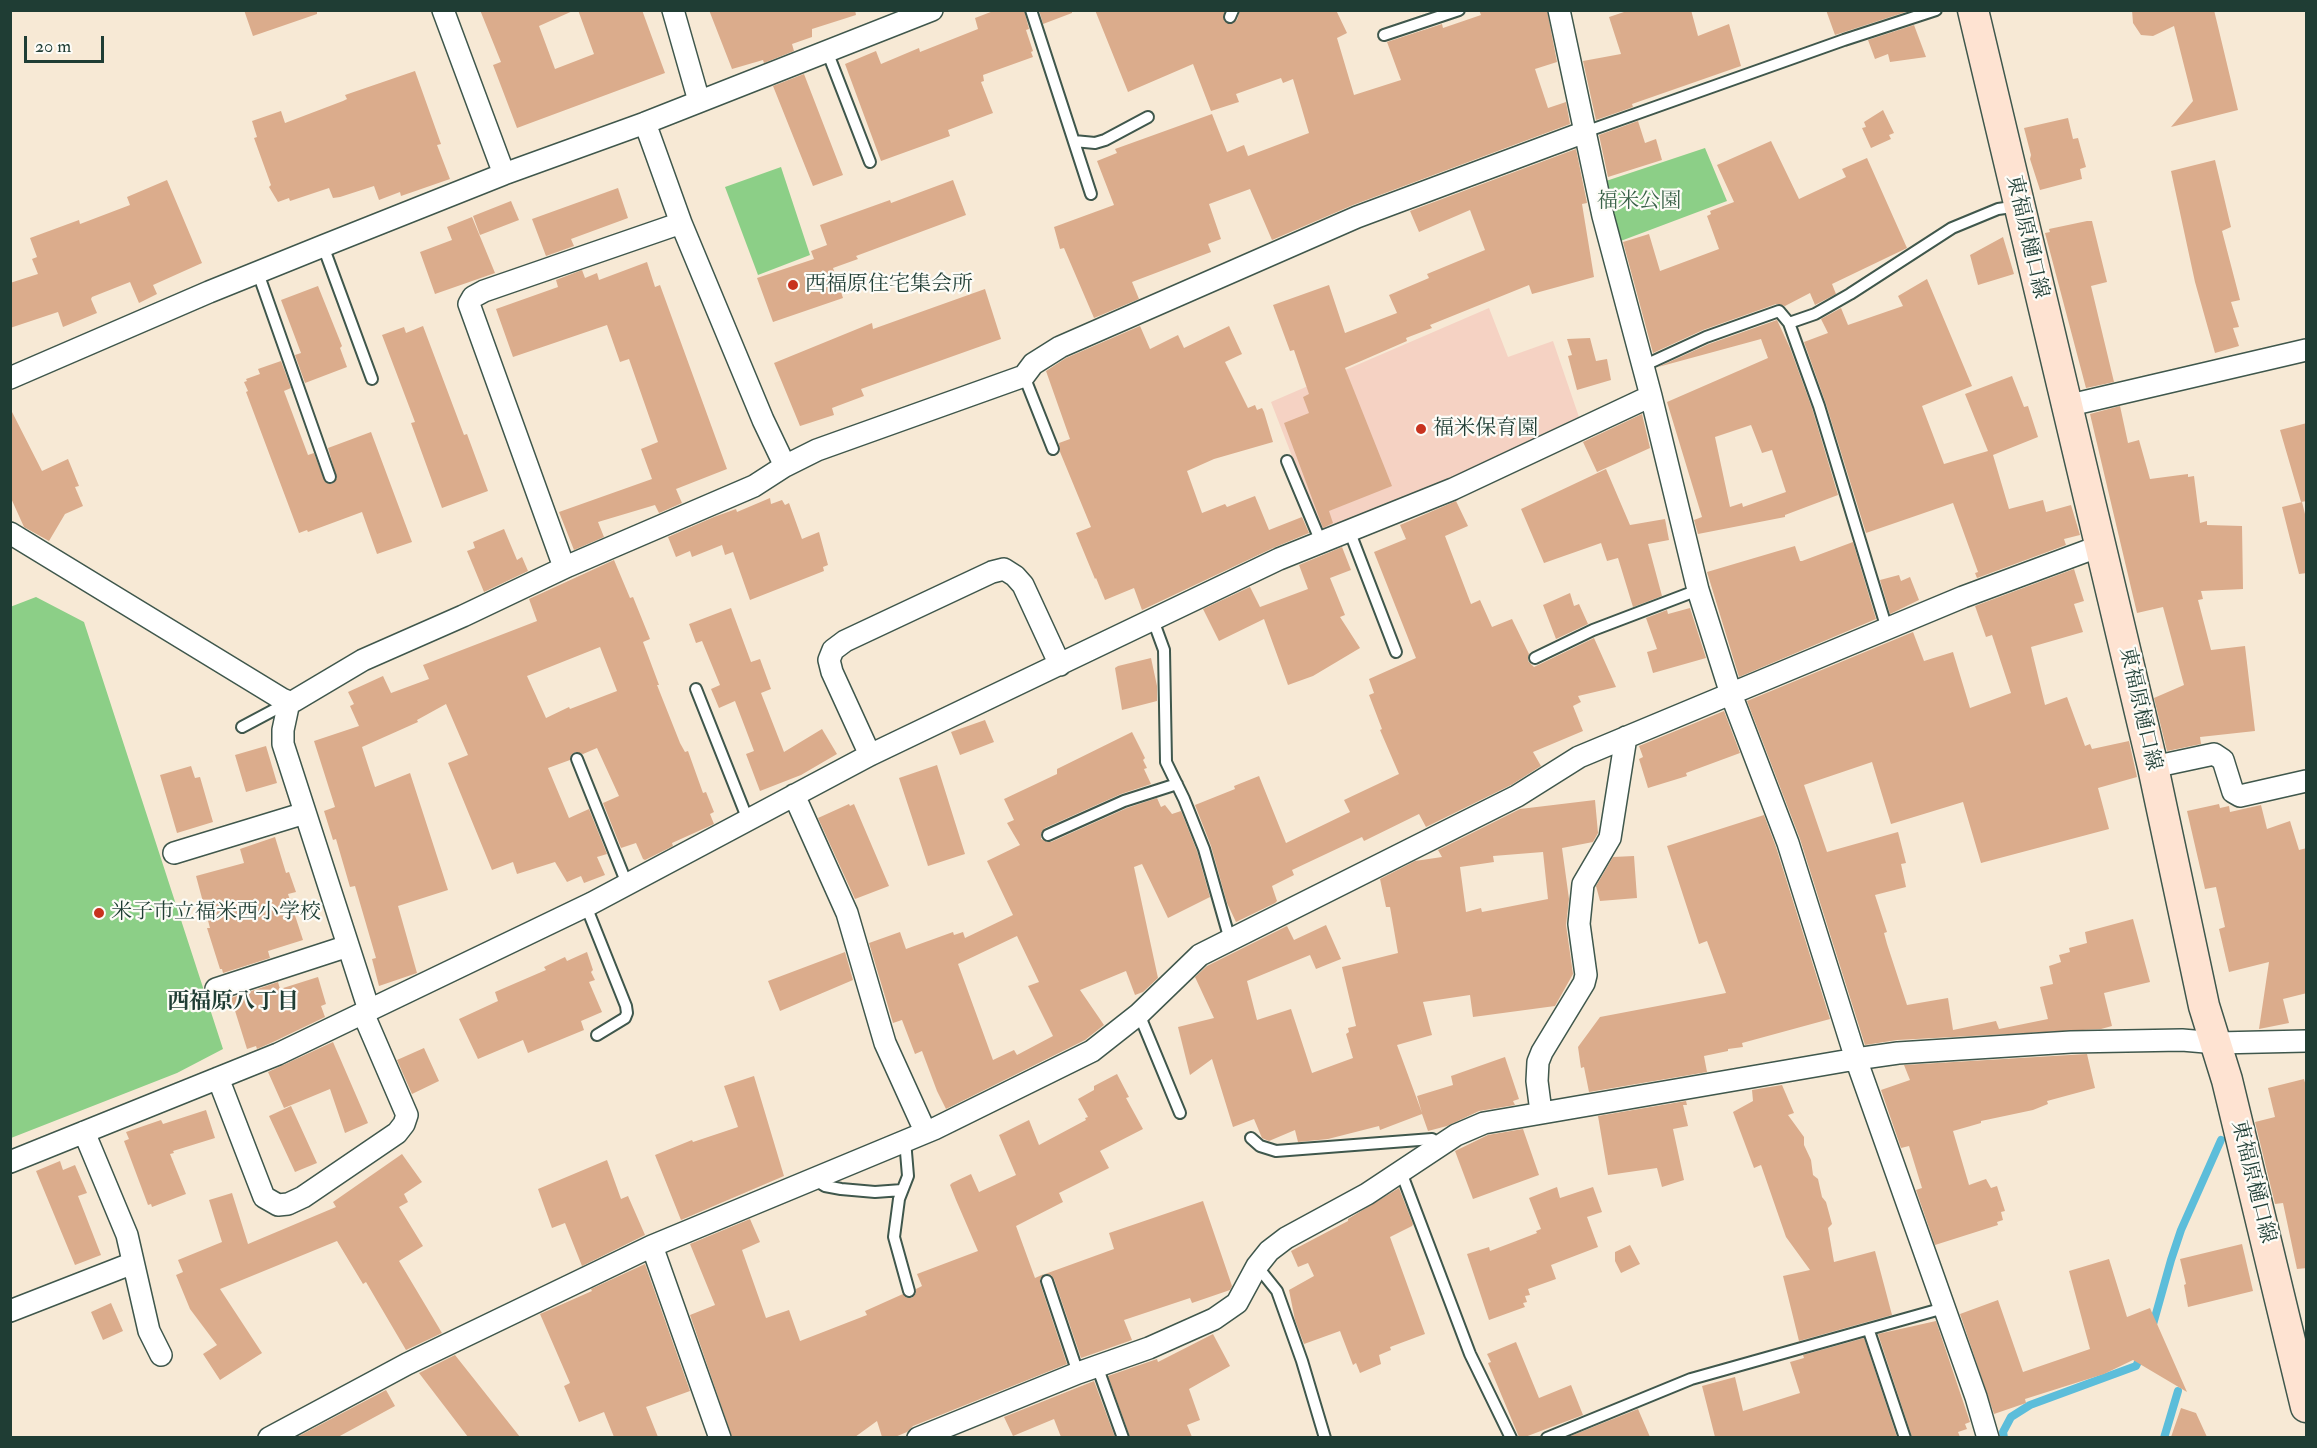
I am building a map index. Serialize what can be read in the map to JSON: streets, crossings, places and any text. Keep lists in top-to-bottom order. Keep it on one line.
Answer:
{"streets":{"main road":["東福原樋口線"]},"districts":["西福原八丁目"],"parks":["福米公園"],"places":["西福原住宅集会所","福米保育園","米子市立福米西小学校"],"scale_bar":"20 m"}
